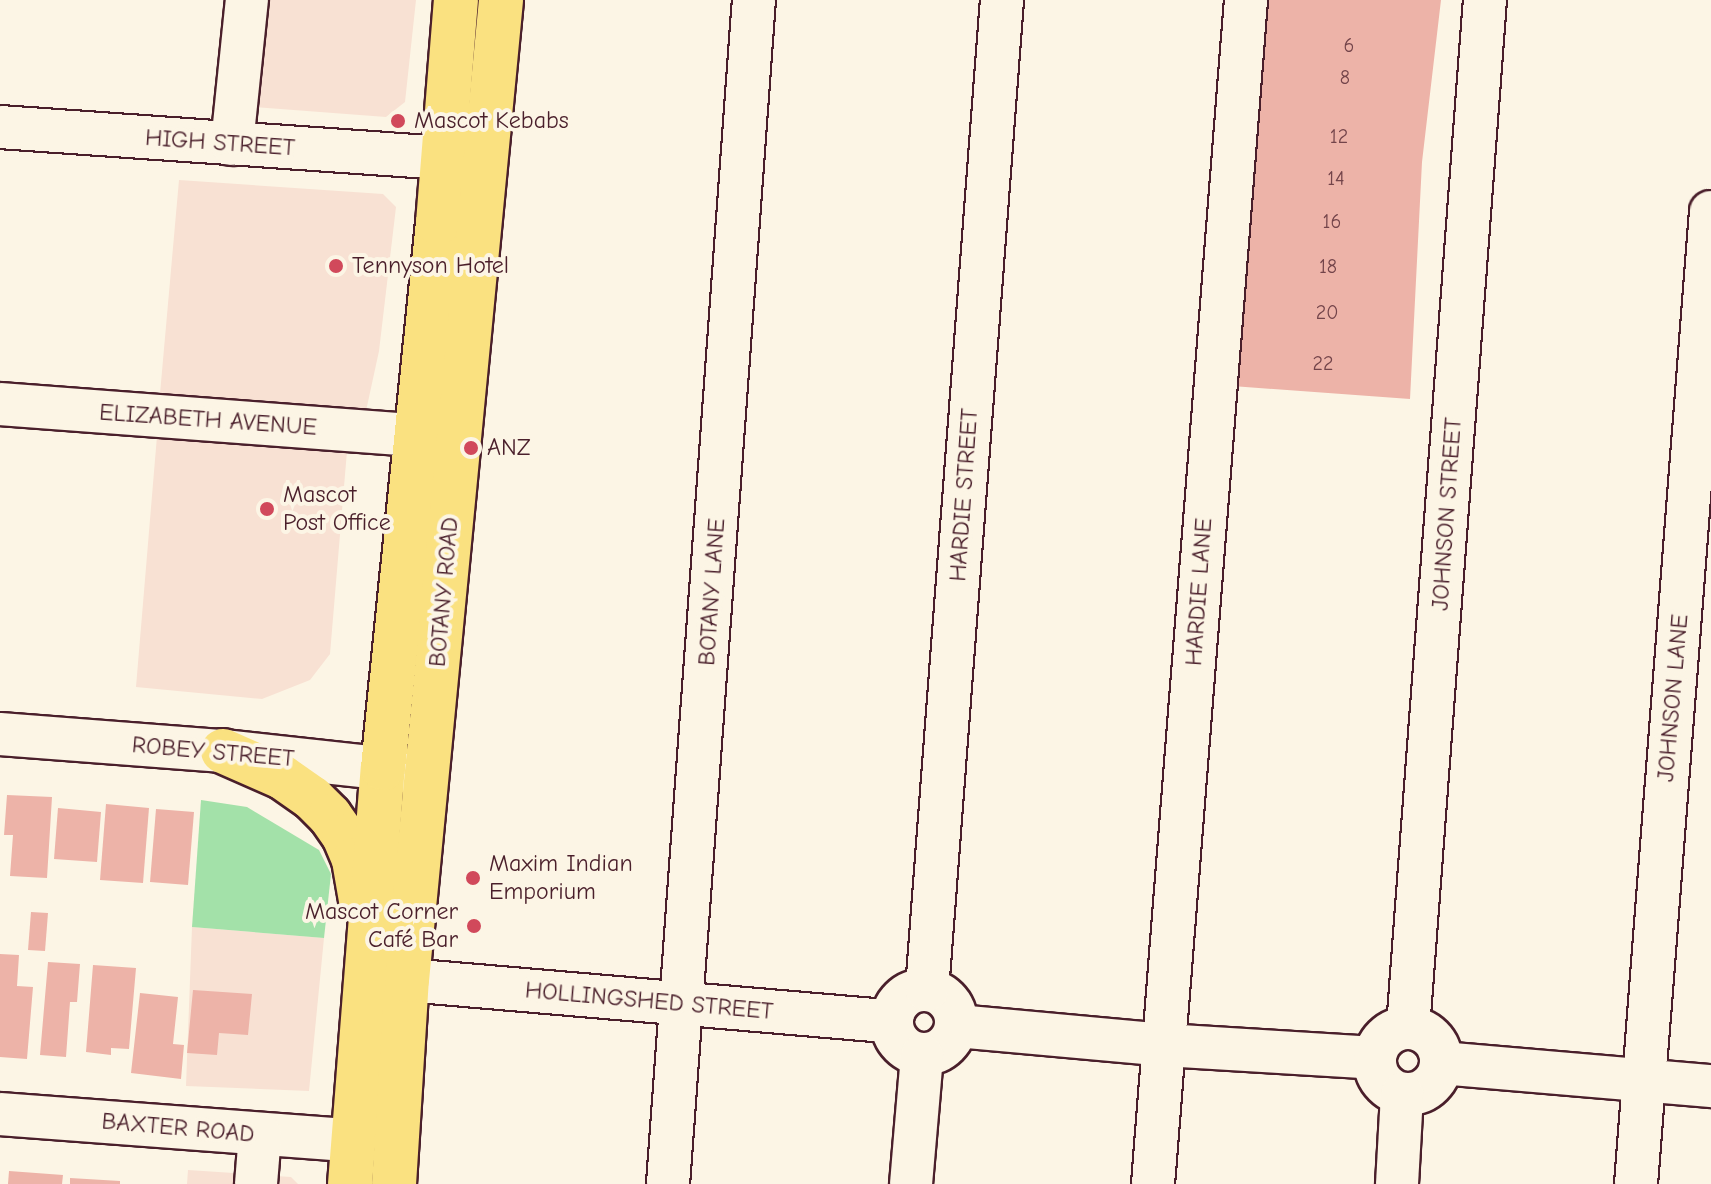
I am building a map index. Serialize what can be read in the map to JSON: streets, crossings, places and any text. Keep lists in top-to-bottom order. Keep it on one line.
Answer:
{"streets":{"main road":["BOTANY ROAD"],"street":["HIGH STREET","ELIZABETH AVENUE","HARDIE STREET","JOHNSON STREET","BOTANY LANE","HARDIE LANE","JOHNSON LANE","ROBEY STREET","HOLLINGSHED STREET","BAXTER ROAD"]},"crossings":[["HIGH STREET","BOTANY ROAD"],["ELIZABETH AVENUE","BOTANY ROAD"],["HARDIE STREET","HOLLINGSHED STREET"],["BOTANY ROAD","ROBEY STREET"],["BOTANY ROAD","HOLLINGSHED STREET"],["BOTANY ROAD","BAXTER ROAD"],["BOTANY LANE","HOLLINGSHED STREET"]],"places":["Mascot Kebabs","Tennyson Hotel","ANZ","Mascot Post Office","Maxim Indian Emporium","Mascot Corner Café Bar"],"house_numbers":["6","8","12","14","16","18","20","22"]}
